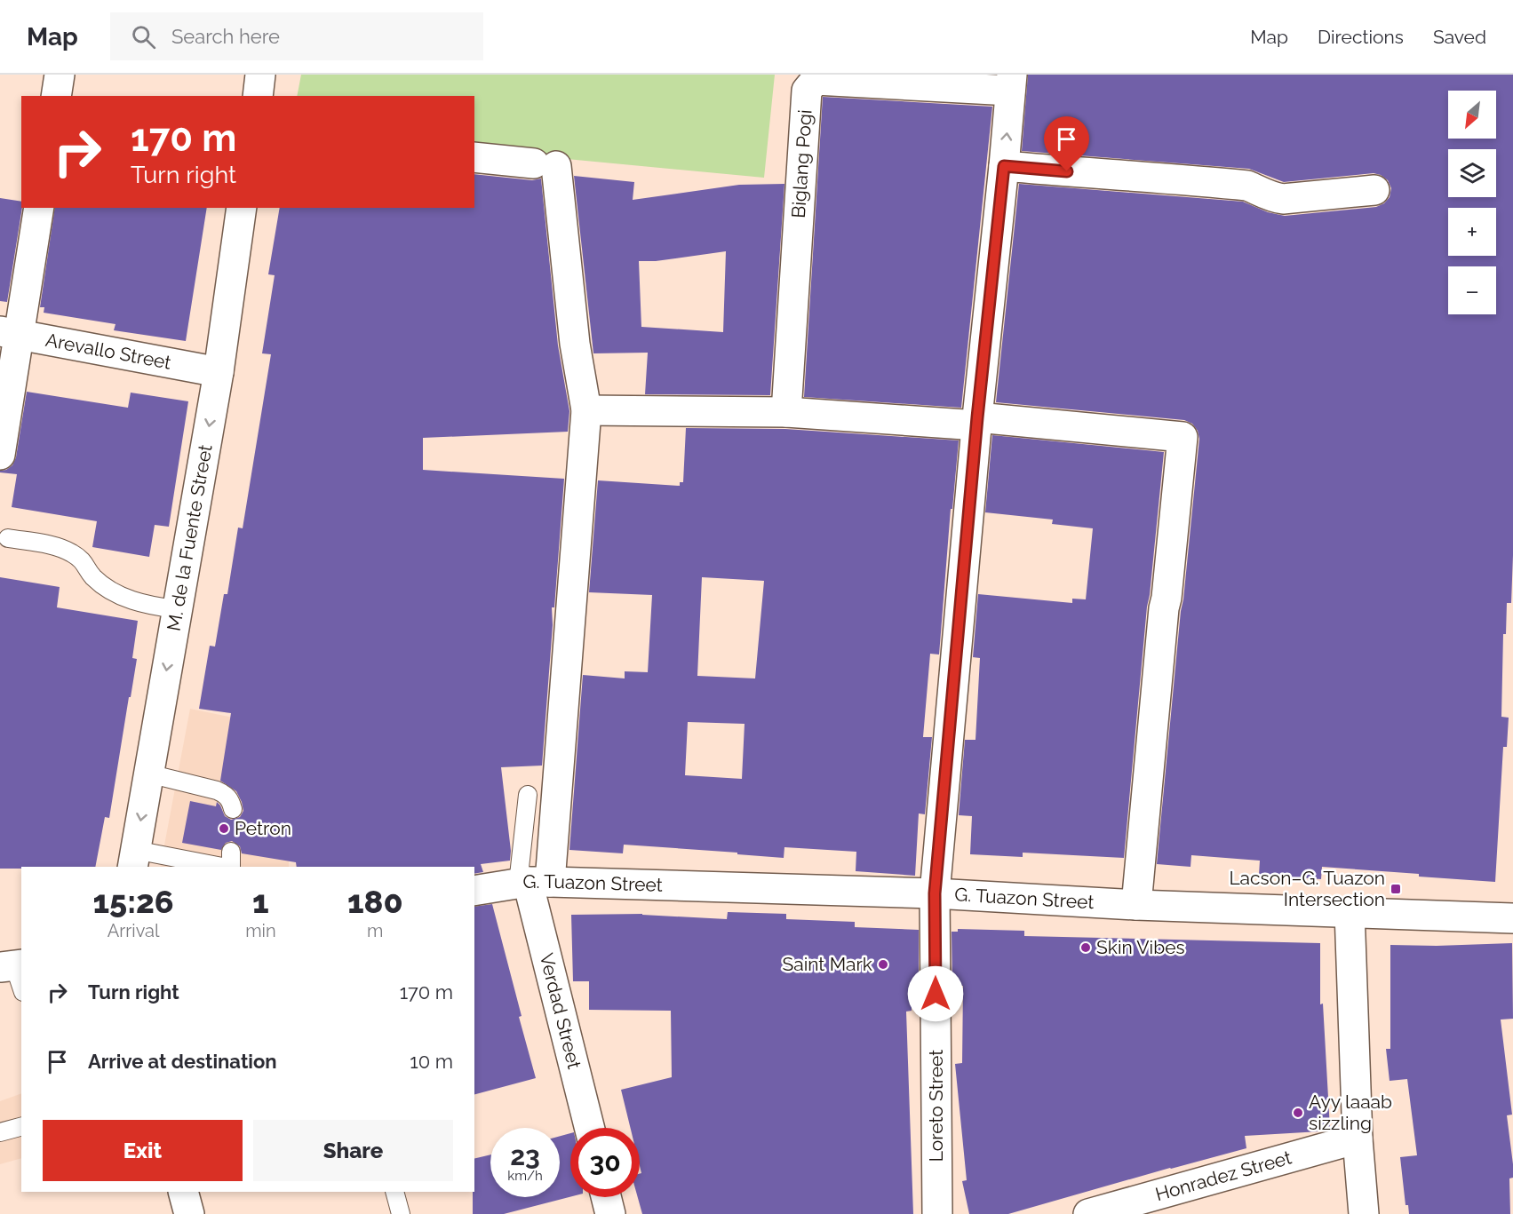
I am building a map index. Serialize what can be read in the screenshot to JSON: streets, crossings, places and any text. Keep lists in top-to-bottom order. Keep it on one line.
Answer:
{"streets":{"street":["Biglang Pogi","Arevallo Street","M. de la Fuente Street","G. Tuazon Street","Verdad Street","Loreto Street","Honradez Street"]},"crossings":[["Biglang Pogi","Loreto Street"],["Arevallo Street","M. de la Fuente Street"],["G. Tuazon Street","Verdad Street"],["G. Tuazon Street","Loreto Street"]],"one_way":["M. de la Fuente Street"],"places":{"other":["Petron","Skin Vibes","Saint Mark","Ayy laaab sizzling"],"transit":["Lacson–G. Tuazon Intersection"]},"north":"bottom left","page":{"header":"Map","search":"Search here","nav":["Map","Directions","Saved"],"map_buttons":["+","−"],"turn":["170 m","Turn right"],"eta":["15:26","Arrival","1","min","180","m"],"list":[{"name":"Turn right","value":"170 m"},{"name":"Arrive at destination","value":"10 m"}],"buttons":["Exit","Share"],"speed":"23 km/h","limit":"30"}}
